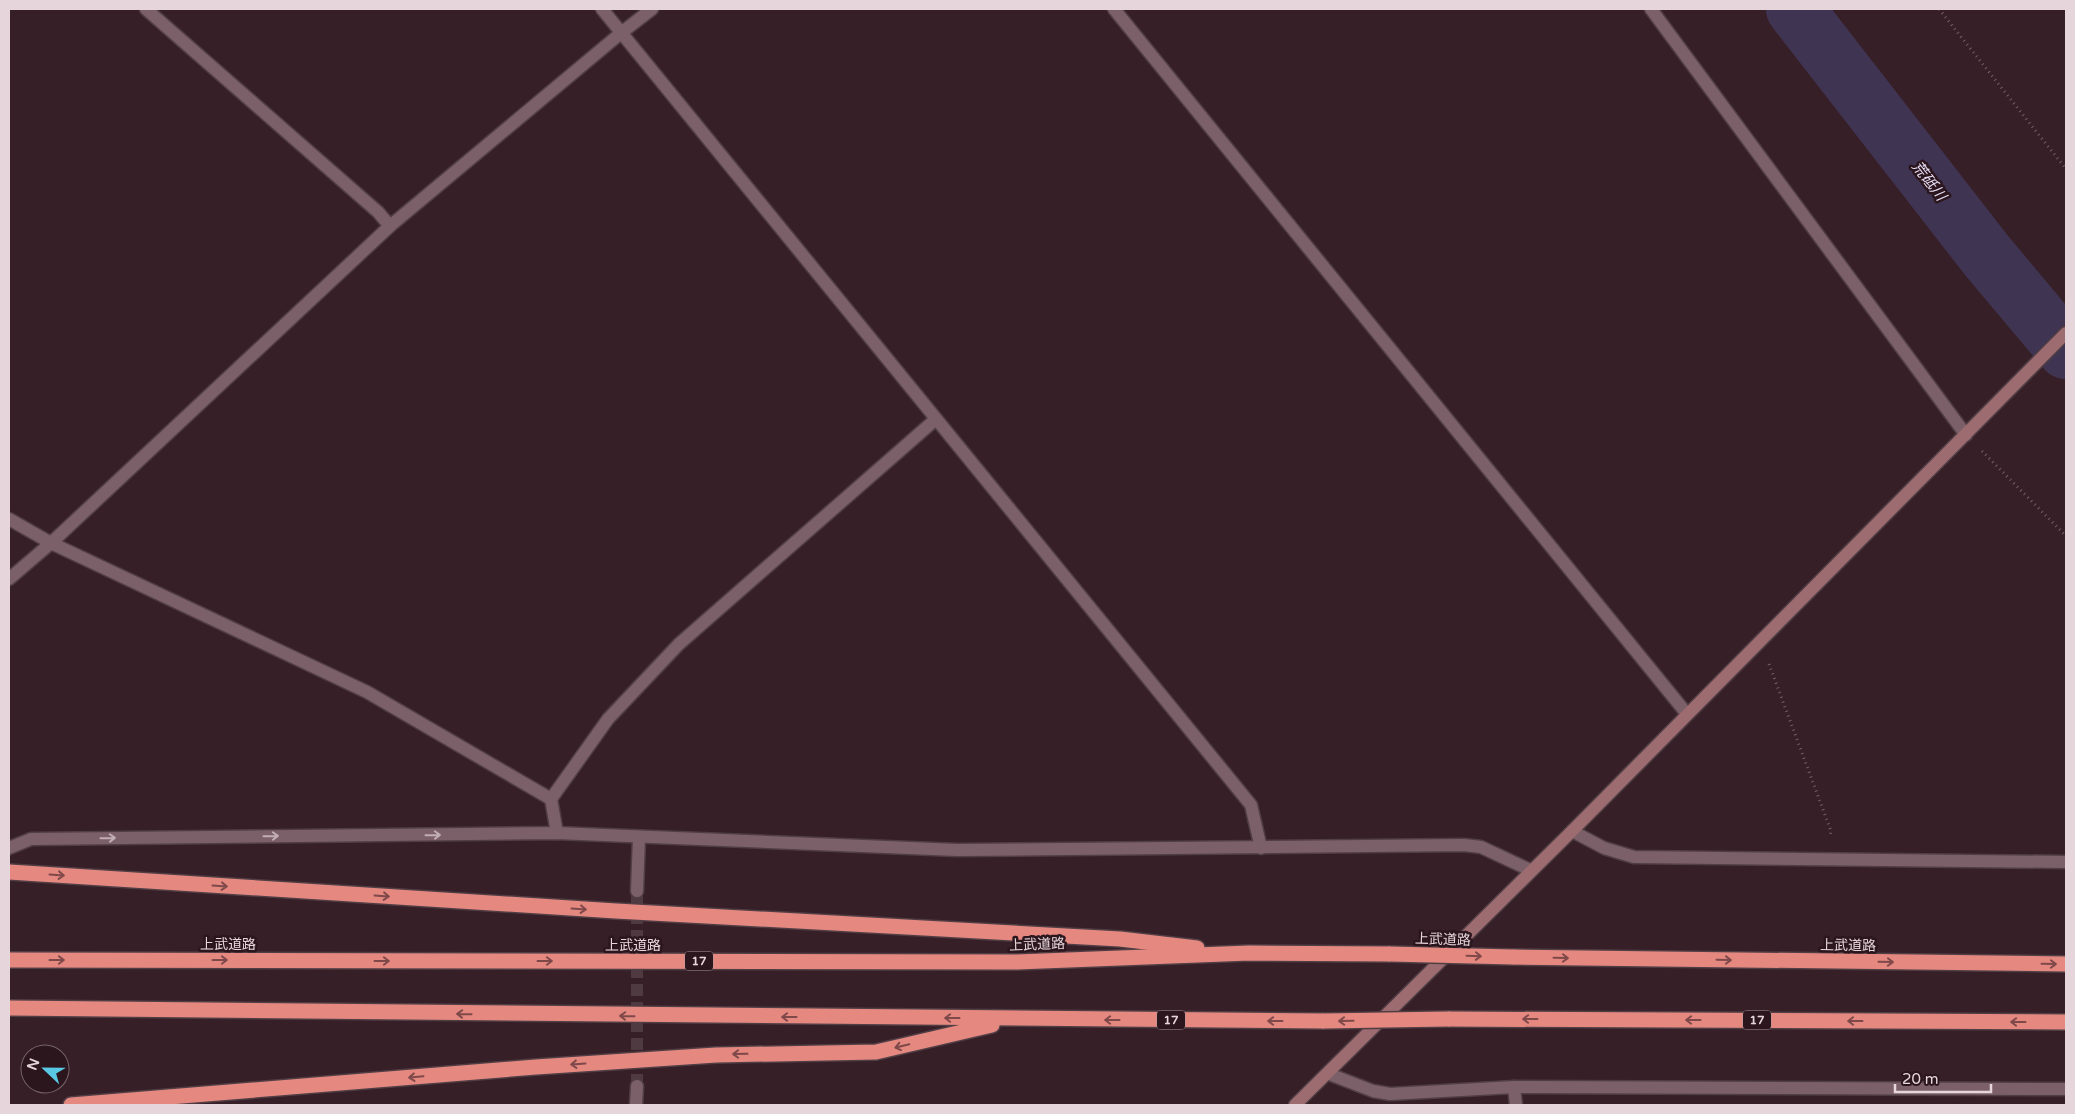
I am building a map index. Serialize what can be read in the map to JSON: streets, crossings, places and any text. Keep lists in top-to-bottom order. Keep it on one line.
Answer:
{"streets":{"highway":["上武道路","17"]},"crossings":[["上武道路","17"]],"water":["荒砥川"],"scale_bar":"20 m","north":"left"}
